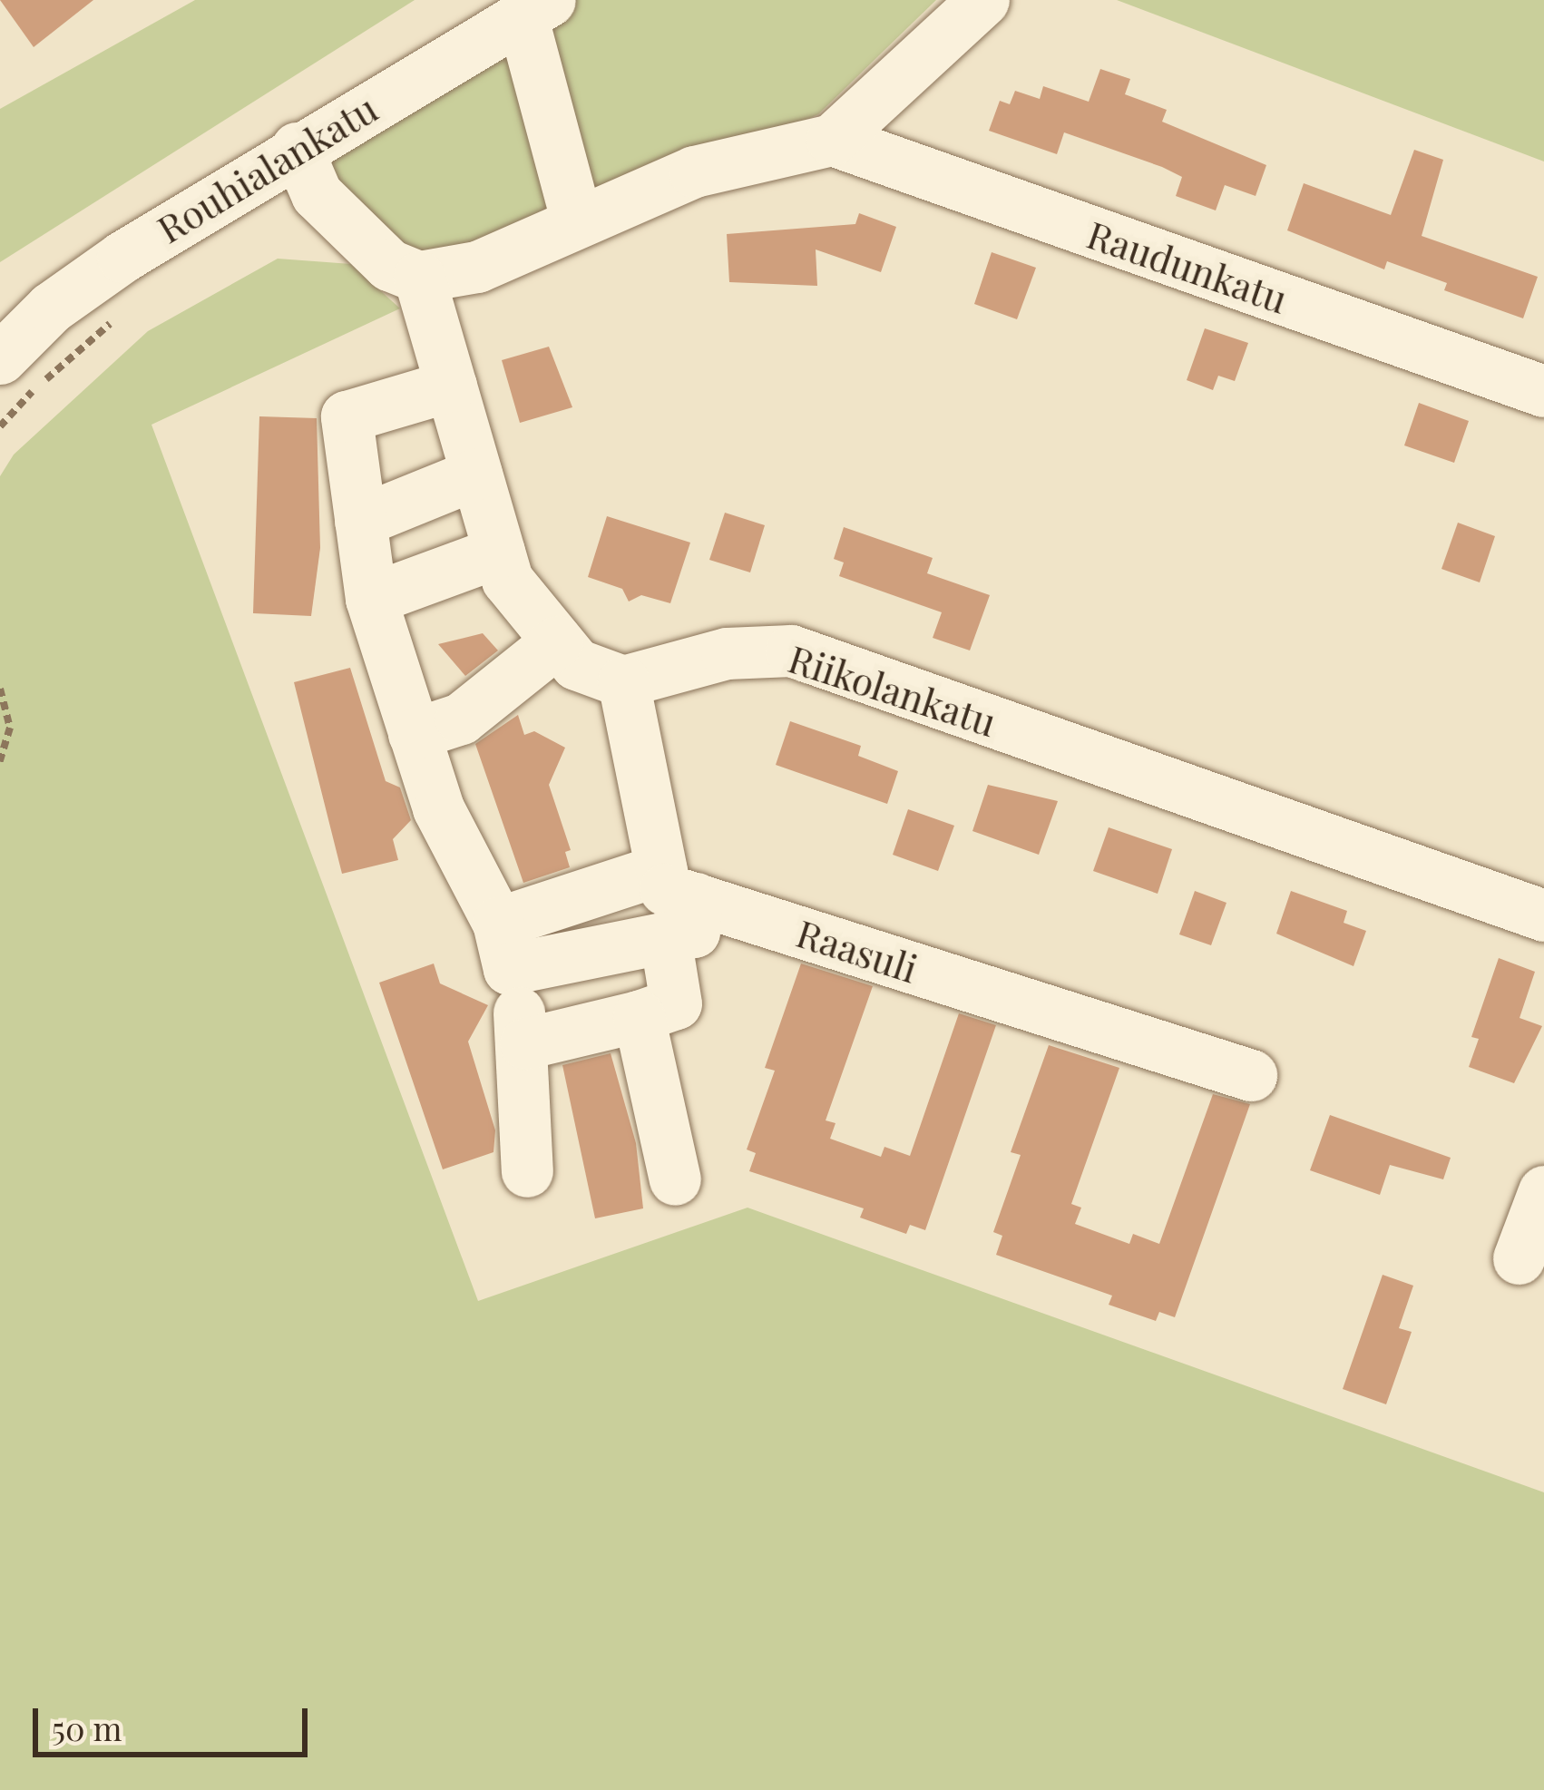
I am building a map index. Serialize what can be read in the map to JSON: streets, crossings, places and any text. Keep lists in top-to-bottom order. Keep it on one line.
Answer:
{"streets":{"street":["Rouhialankatu","Raudunkatu","Riikolankatu","Raasuli"]},"scale_bar":"50 m"}
